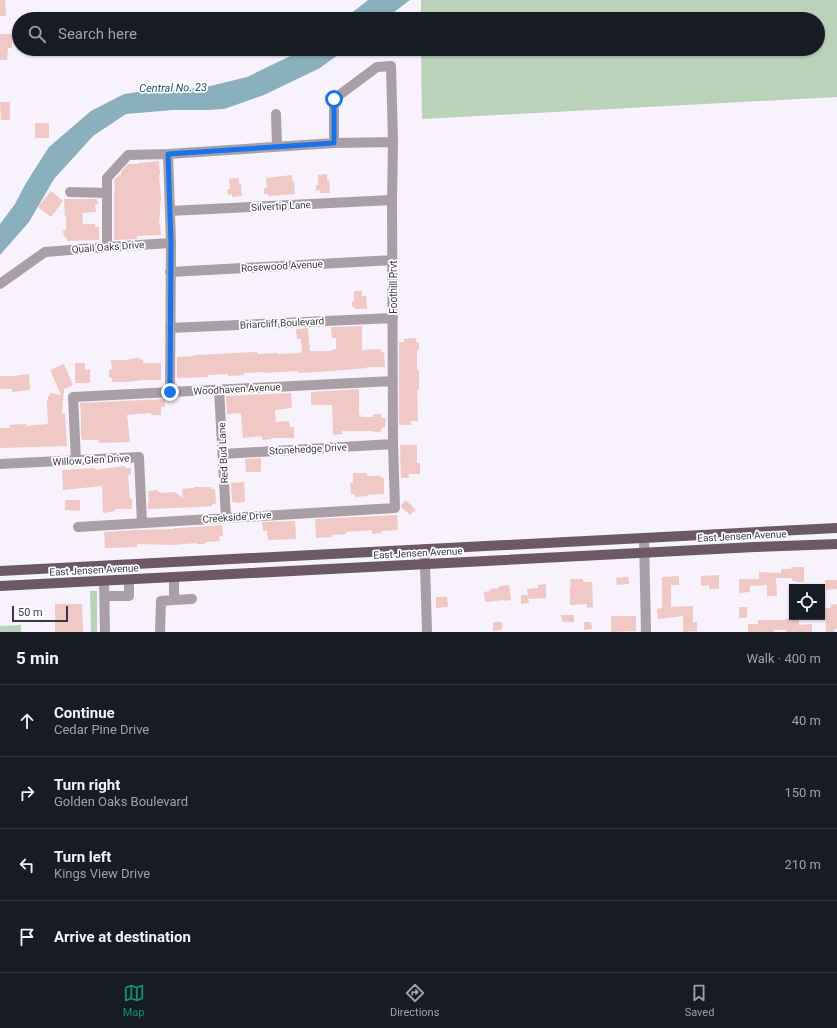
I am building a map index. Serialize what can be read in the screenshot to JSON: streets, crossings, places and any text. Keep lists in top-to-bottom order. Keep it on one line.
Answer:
{"streets":{"main road":["East Jensen Avenue"],"street":["Silvertip Lane","Quail Oaks Drive","Rosewood Avenue","Foothill Prvt","Briarcliff Boulevard","Woodhaven Avenue","Stonehedge Drive","Red Bud Lane","Willow Glen Drive","Creekside Drive"]},"crossings":[["Silvertip Lane","Foothill Prvt"],["Rosewood Avenue","Foothill Prvt"],["Foothill Prvt","Briarcliff Boulevard"],["Foothill Prvt","Woodhaven Avenue"],["Foothill Prvt","Stonehedge Drive"],["Foothill Prvt","Creekside Drive"],["Woodhaven Avenue","Red Bud Lane"],["Woodhaven Avenue","Willow Glen Drive"],["Stonehedge Drive","Red Bud Lane"],["Red Bud Lane","Creekside Drive"],["Willow Glen Drive","Creekside Drive"]],"water":["Central No. 23"],"scale_bar":"50 m","page":{"search":"Search here","scale":"50 m","heading":["5 min","Walk · 400 m"],"list":[["Continue","Cedar Pine Drive","40 m"],["Turn right","Golden Oaks Boulevard","150 m"],["Turn left","Kings View Drive","210 m"],"Arrive at destination"],"nav":["Map","Directions","Saved"]}}
